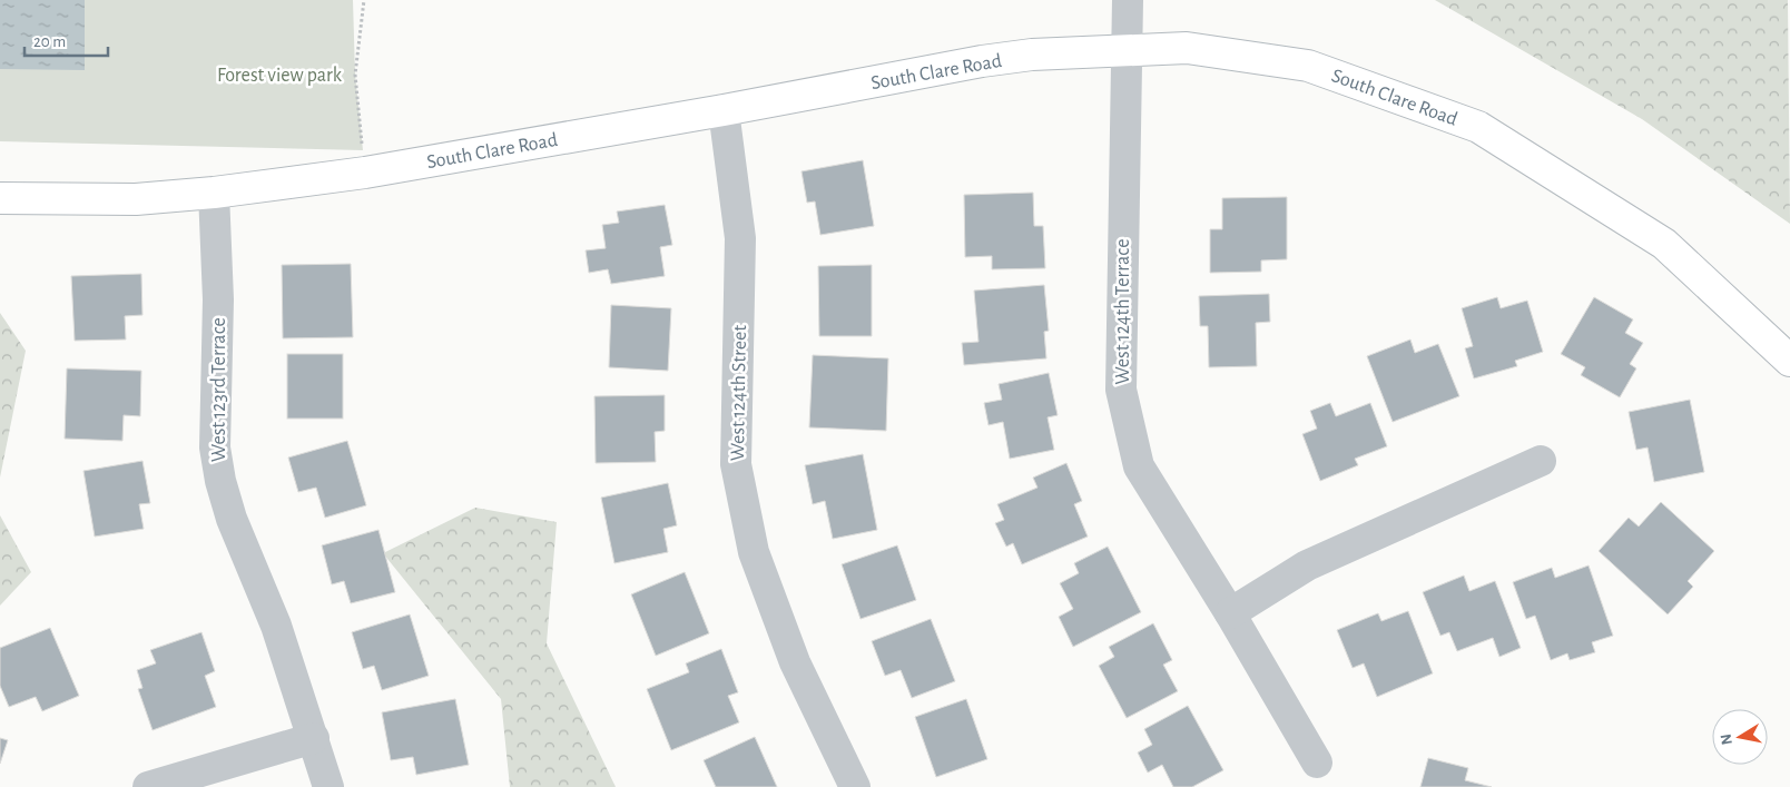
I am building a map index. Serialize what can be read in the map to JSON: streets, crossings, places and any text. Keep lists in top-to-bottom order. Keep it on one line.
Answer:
{"streets":{"street":["South Clare Road","West 124th Terrace","West 123rd Terrace","West 124th Street"]},"crossings":[["South Clare Road","West 124th Terrace"],["South Clare Road","West 123rd Terrace"],["South Clare Road","West 124th Street"]],"parks":["Forest view park"],"scale_bar":"20 m","north":"left"}
